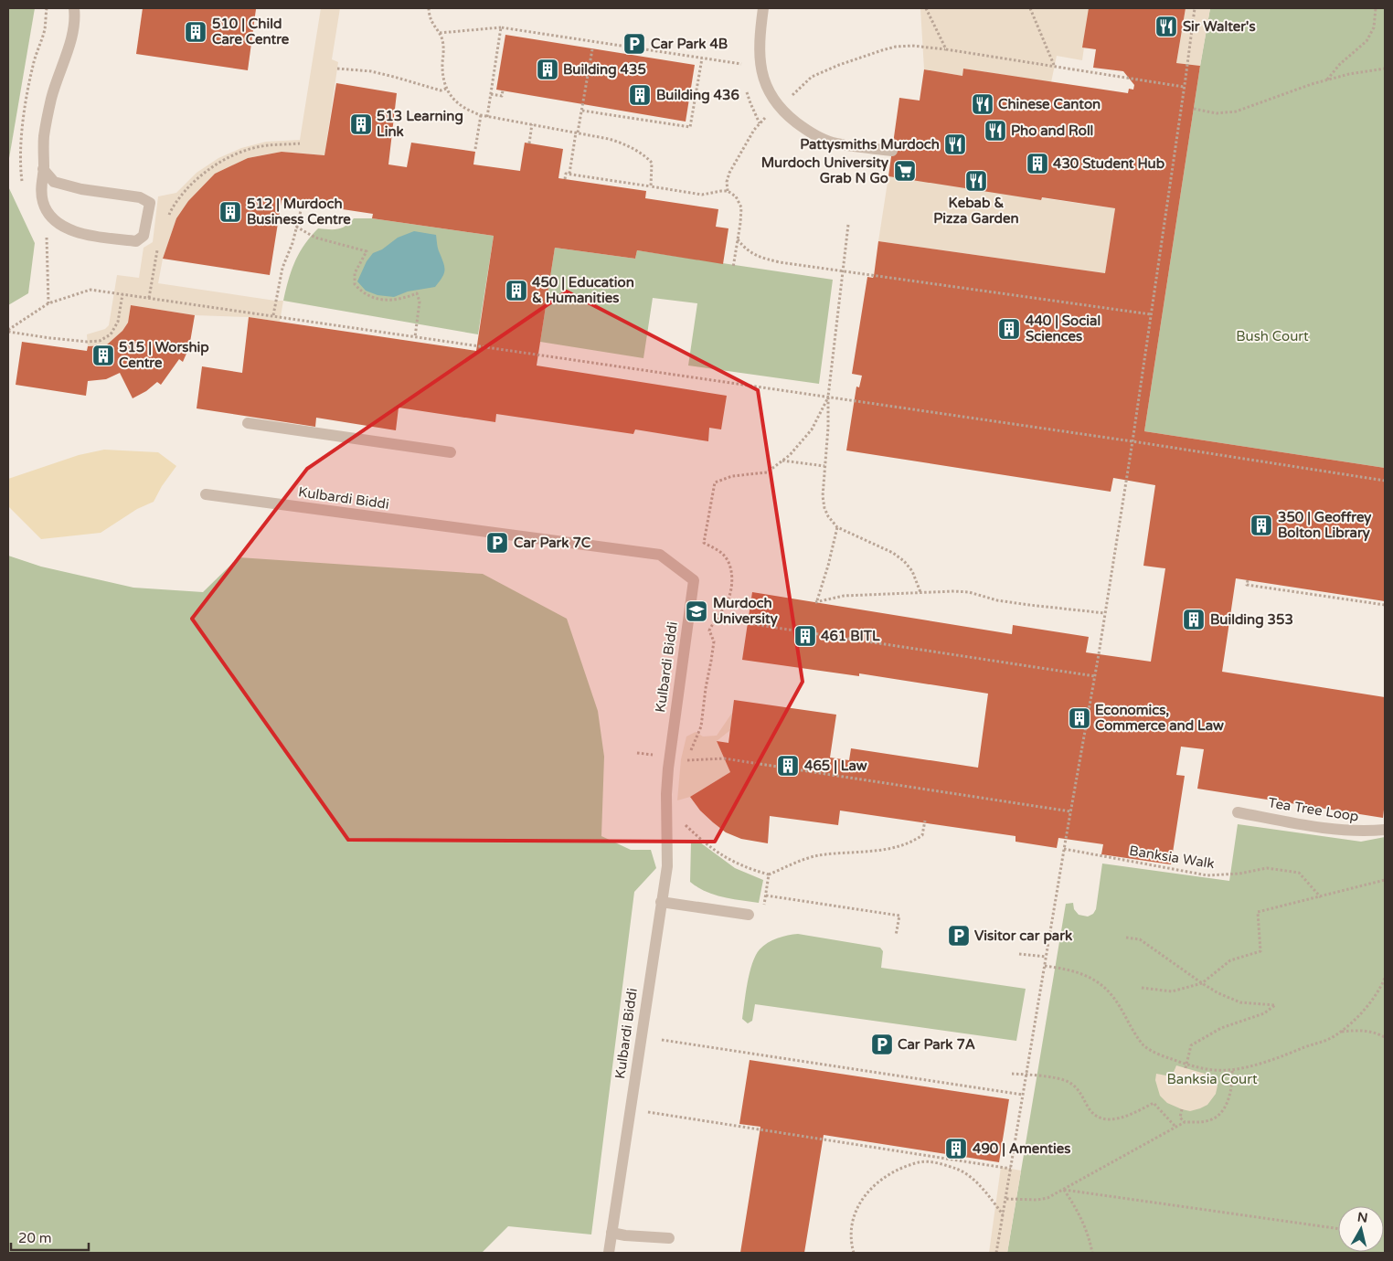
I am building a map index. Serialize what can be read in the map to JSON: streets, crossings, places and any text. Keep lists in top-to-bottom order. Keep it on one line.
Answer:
{"streets":{"street":["Kulbardi Biddi","Tea Tree Loop"],"path":["Banksia Walk"]},"parks":["Bush Court","Banksia Court"],"places":{"restaurant":["Sir Walter's","Chinese Canton","Pho and Roll","Pattysmiths Murdoch","Kebab & Pizza Garden"],"building":["510 | Child Care Centre","Building 435","Building 436","513 Learning Link","430 Student Hub","512 | Murdoch Business Centre","450 | Education & Humanities","440 | Social Sciences","515 | Worship Centre","350 | Geoffrey Bolton Library","Building 353","461 BITL","Economics, Commerce and Law","465 | Law","490 | Amenties"],"parking":["Car Park 4B","Car Park 7C","Visitor car park","Car Park 7A"],"supermarket":["Murdoch University Grab N Go"],"school or university":["Murdoch University"]},"scale_bar":"20 m","north":"top"}
